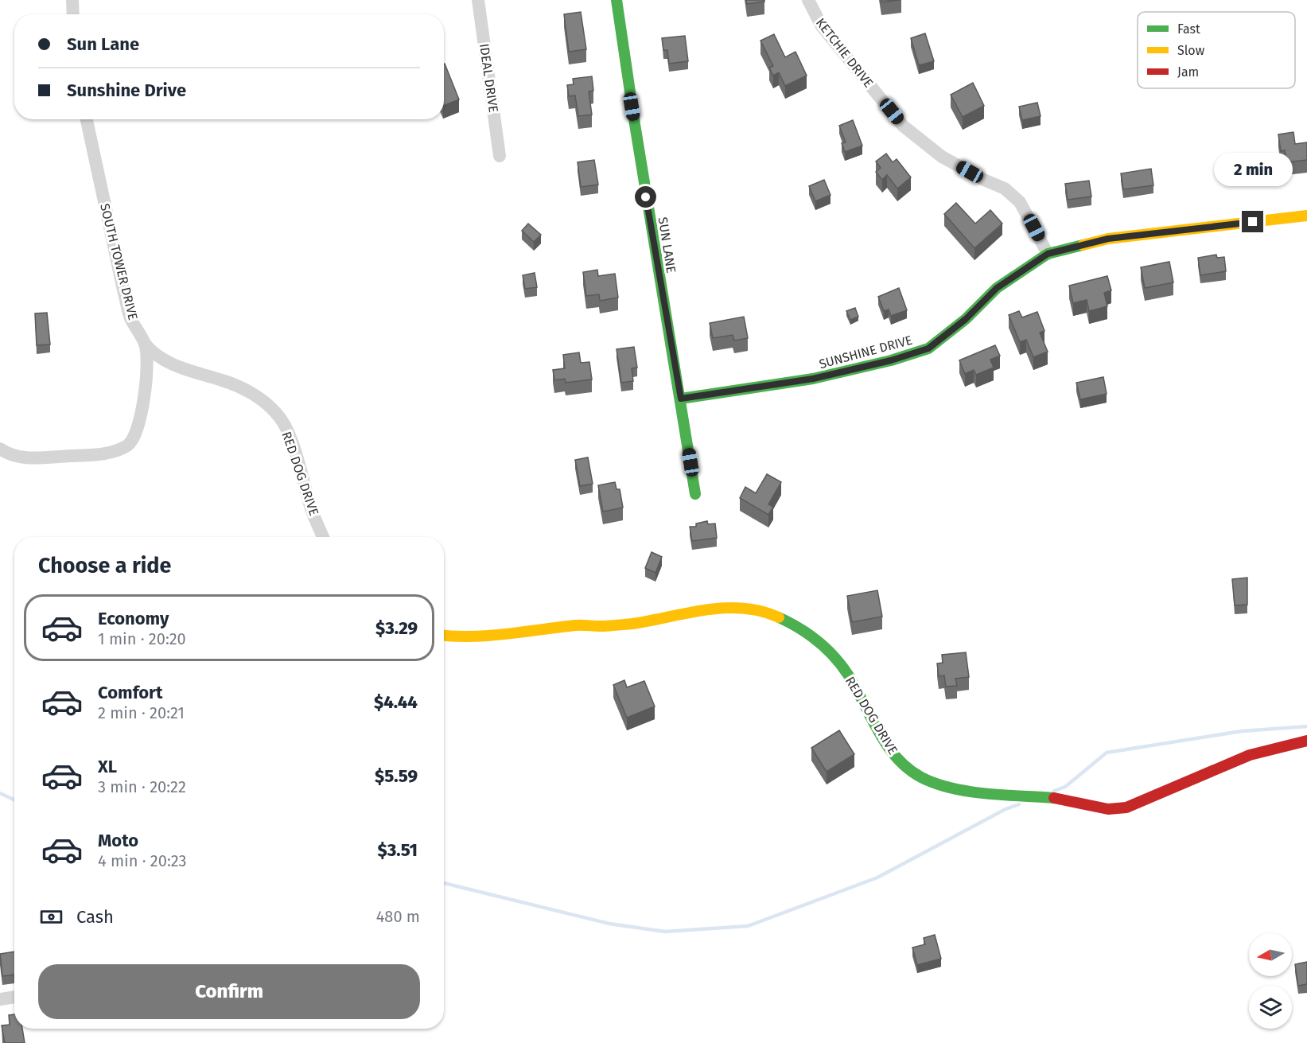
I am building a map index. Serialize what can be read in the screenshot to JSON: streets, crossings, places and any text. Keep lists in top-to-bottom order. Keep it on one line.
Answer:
{"streets":{"street":["KETCHIE DRIVE","IDEAL DRIVE","SUN LANE","SOUTH TOWER DRIVE","SUNSHINE DRIVE","RED DOG DRIVE"]},"crossings":[["KETCHIE DRIVE","SUNSHINE DRIVE"],["SUN LANE","SUNSHINE DRIVE"],["SOUTH TOWER DRIVE","RED DOG DRIVE"]],"legend":["Fast","Slow","Jam"],"north":"left","page":{"banner":["Sun Lane","Sunshine Drive"],"bubble":"2 min","heading":"Choose a ride","list":[{"name":"Economy","note":"1 min · 20:20","value":"$3.29"},{"name":"Comfort","note":"2 min · 20:21","value":"$4.44"},{"name":"XL","note":"3 min · 20:22","value":"$5.59"},{"name":"Moto","note":"4 min · 20:23","value":"$3.51"}],"pay":["Cash","480 m"],"buttons":"Confirm"}}
